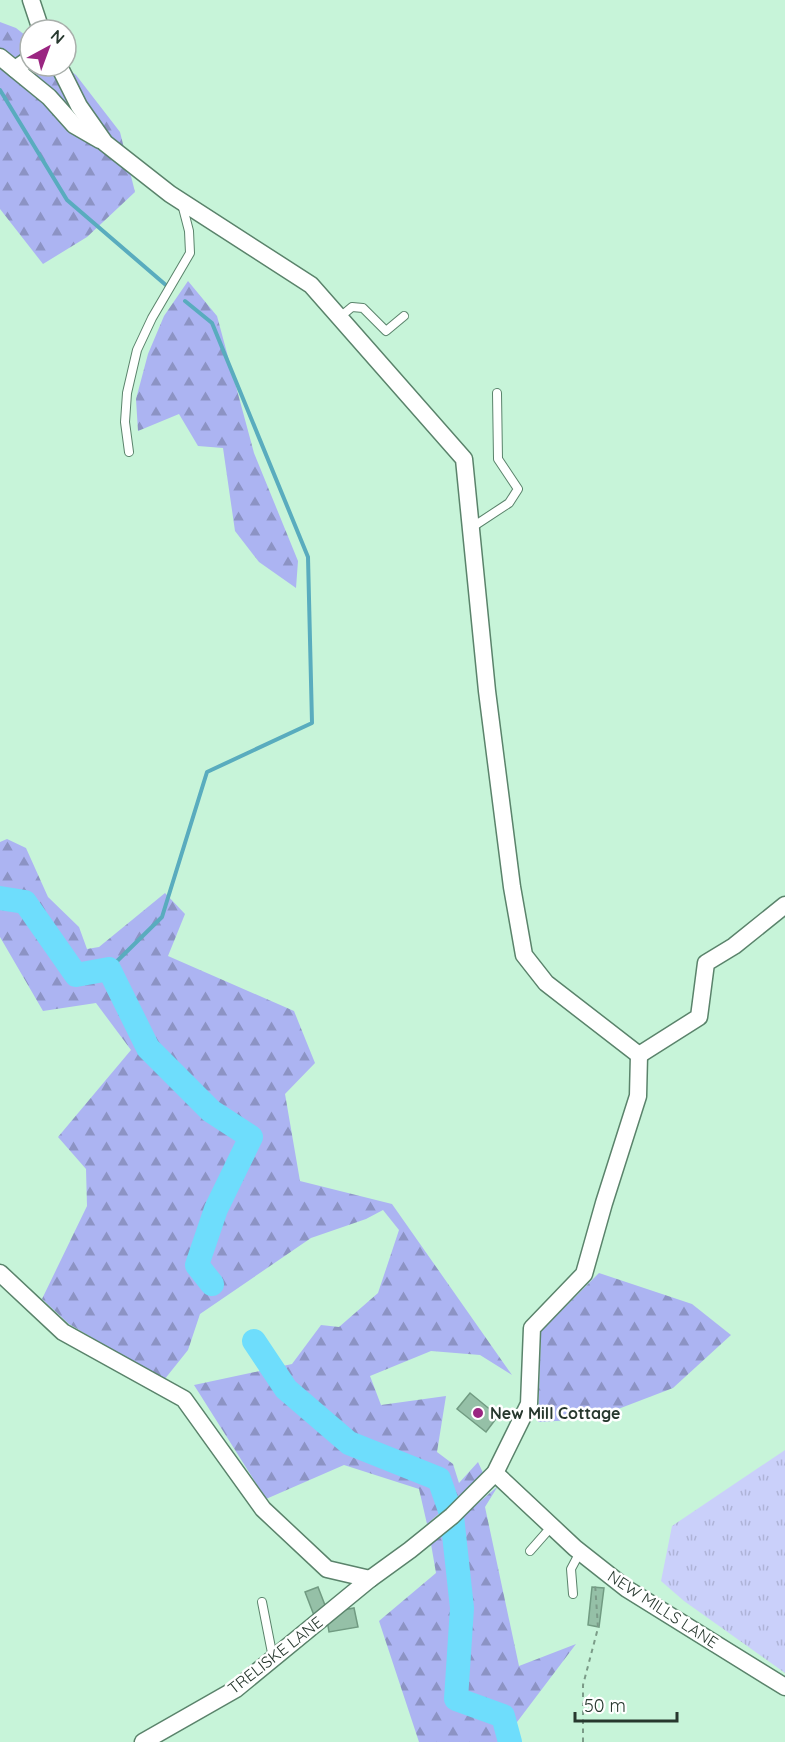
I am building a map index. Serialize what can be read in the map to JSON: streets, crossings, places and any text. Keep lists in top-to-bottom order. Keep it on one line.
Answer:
{"streets":{"street":["NEW MILLS LANE","TRELISKE LANE"]},"crossings":[["NEW MILLS LANE","TRELISKE LANE"]],"places":["New Mill Cottage"],"scale_bar":"50 m","north":"top right"}
